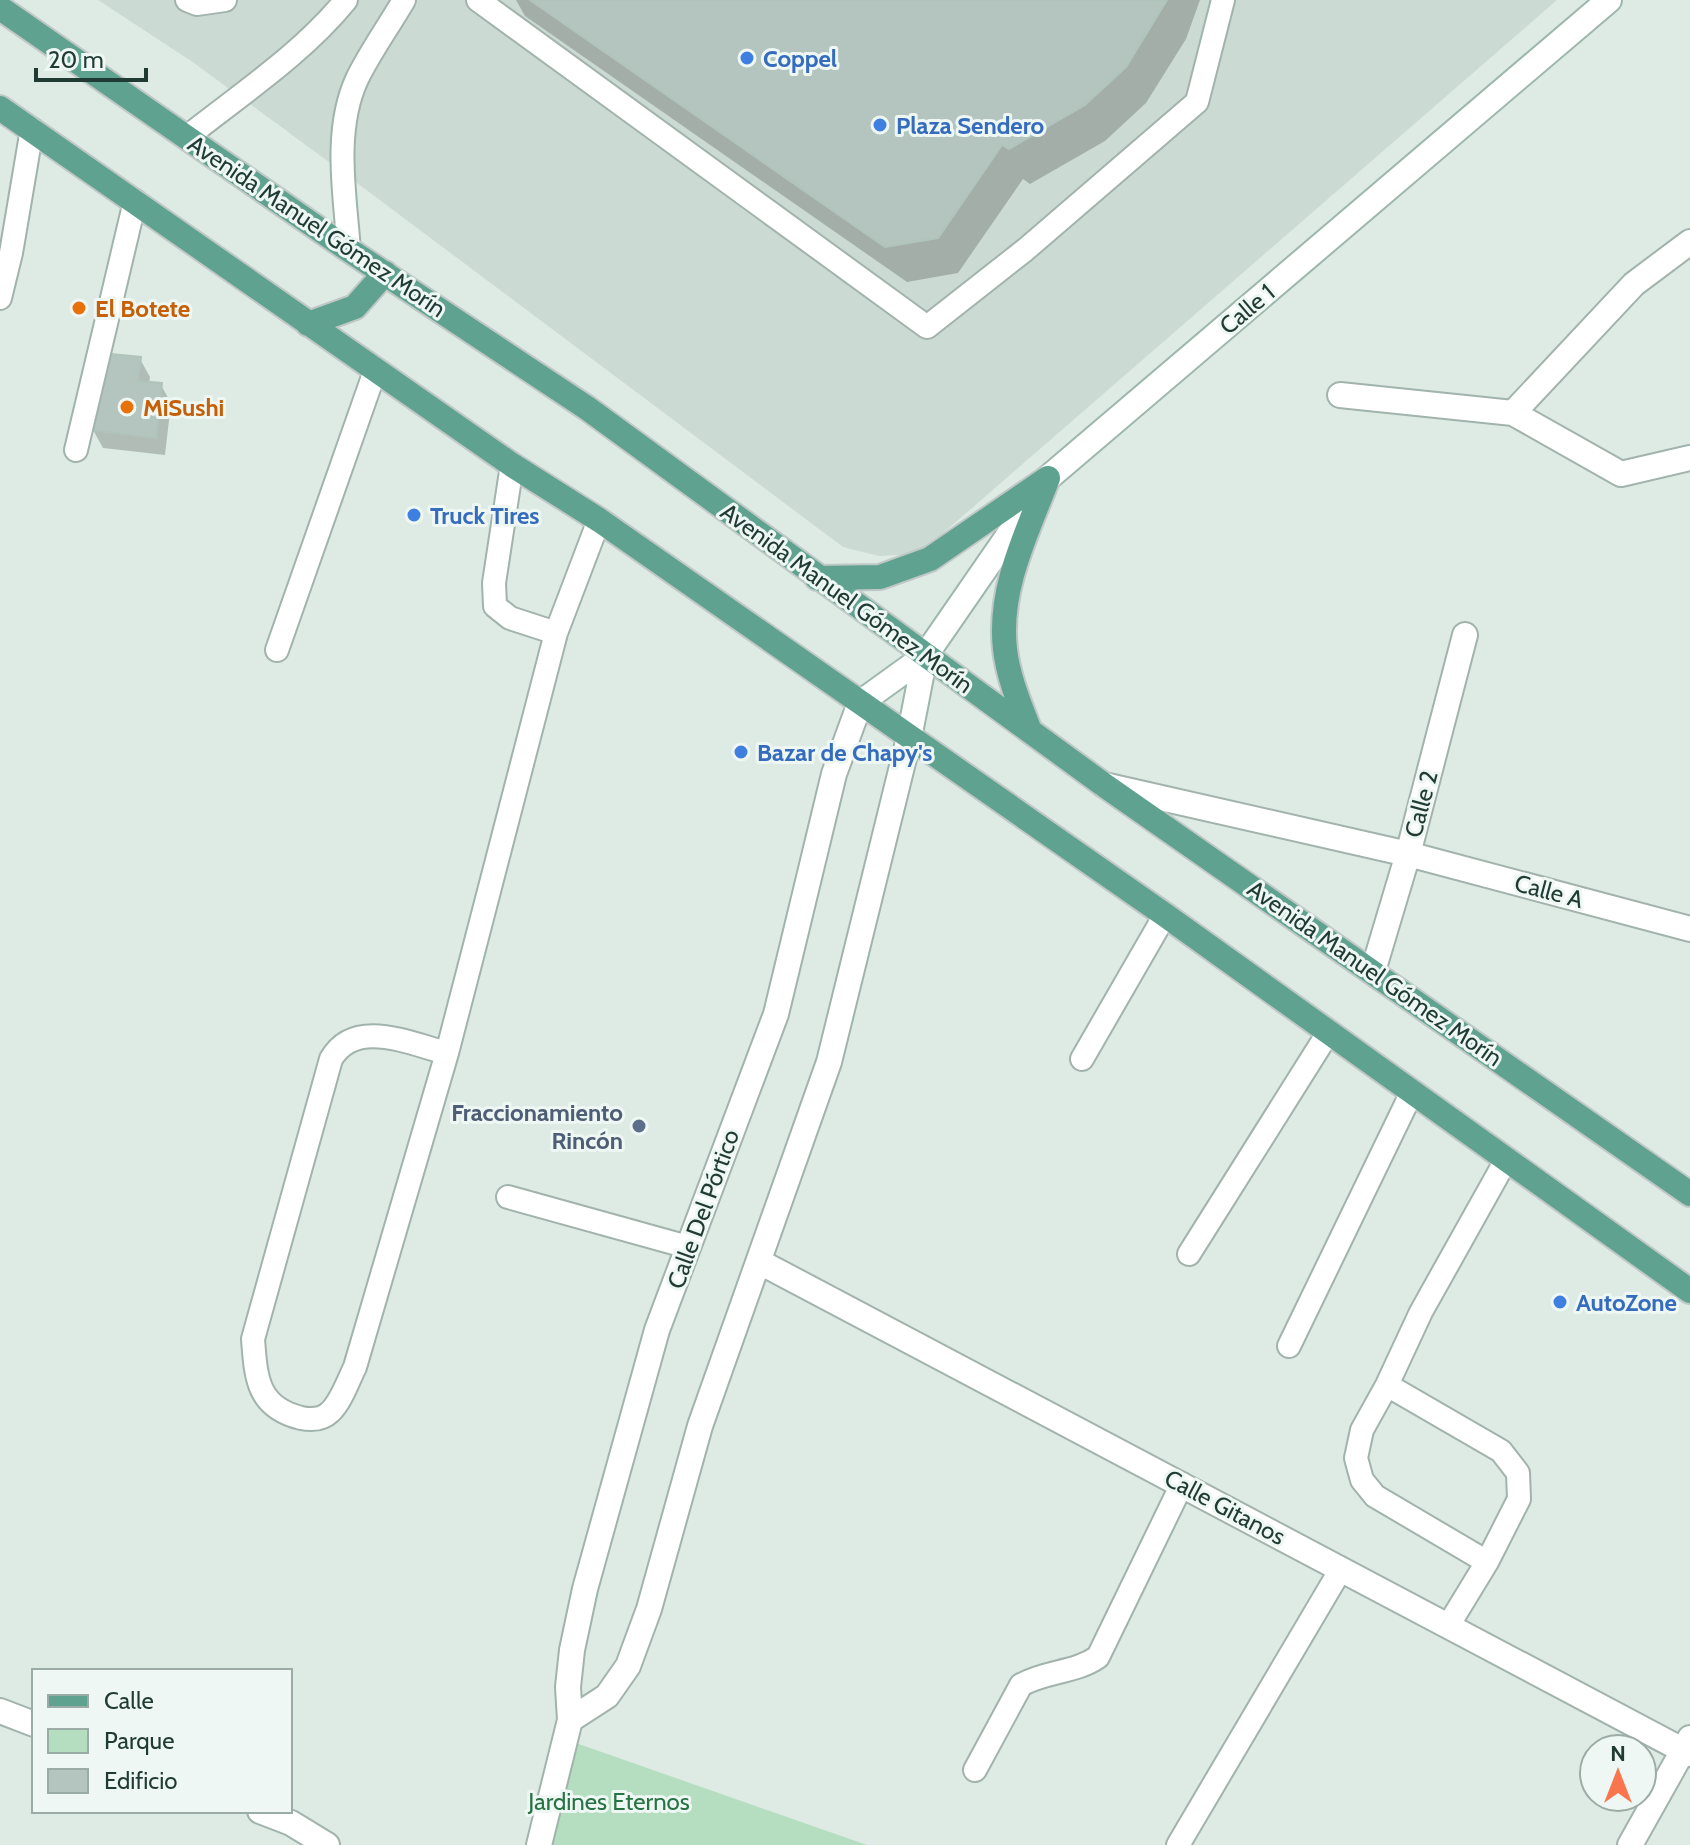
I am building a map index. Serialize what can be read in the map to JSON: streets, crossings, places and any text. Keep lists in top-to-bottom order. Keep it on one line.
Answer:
{"streets":{"main road":["Avenida Manuel Gómez Morín"],"street":["Calle 1","Calle 2","Calle A","Calle Del Pórtico","Calle Gitanos"]},"crossings":[["Avenida Manuel Gómez Morín","Calle 1"],["Avenida Manuel Gómez Morín","Calle 2"],["Avenida Manuel Gómez Morín","Calle A"],["Calle 1","Calle Del Pórtico"],["Calle 2","Calle A"]],"parks":["Jardines Eternos"],"places":["Coppel","Plaza Sendero","El Botete","MiSushi","Truck Tires","Bazar de Chapy's","Fraccionamiento Rincón","AutoZone"],"legend":["Calle","Parque","Edificio"],"scale_bar":"20 m","north":"top"}
